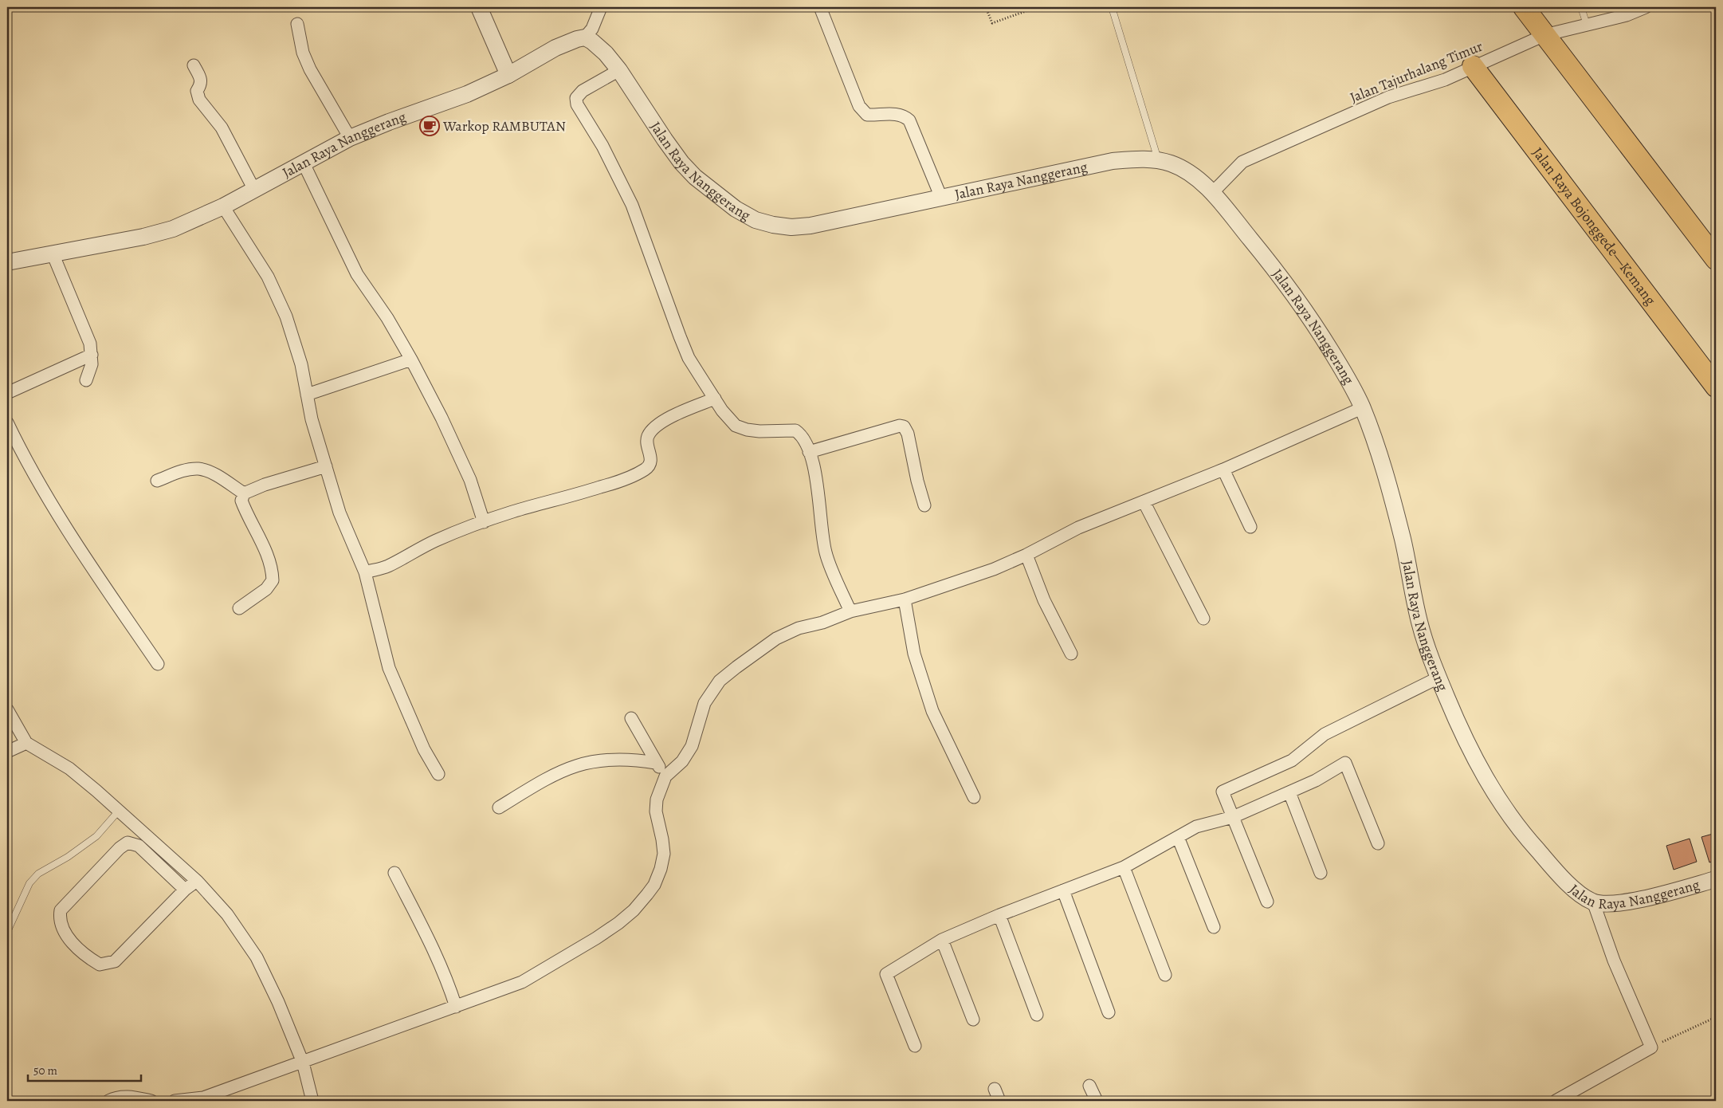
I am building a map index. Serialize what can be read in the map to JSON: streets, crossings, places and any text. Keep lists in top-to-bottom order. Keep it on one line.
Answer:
{"streets":{"highway":["Jalan Raya Bojonggede—Kemang"],"street":["Jalan Tajurhalang Timur","Jalan Raya Nanggerang"]},"crossings":[["Jalan Tajurhalang Timur","Jalan Raya Nanggerang"],["Jalan Tajurhalang Timur","Jalan Raya Bojonggede—Kemang"]],"places":{"cafe":["Warkop RAMBUTAN"]},"scale_bar":"50 m"}
